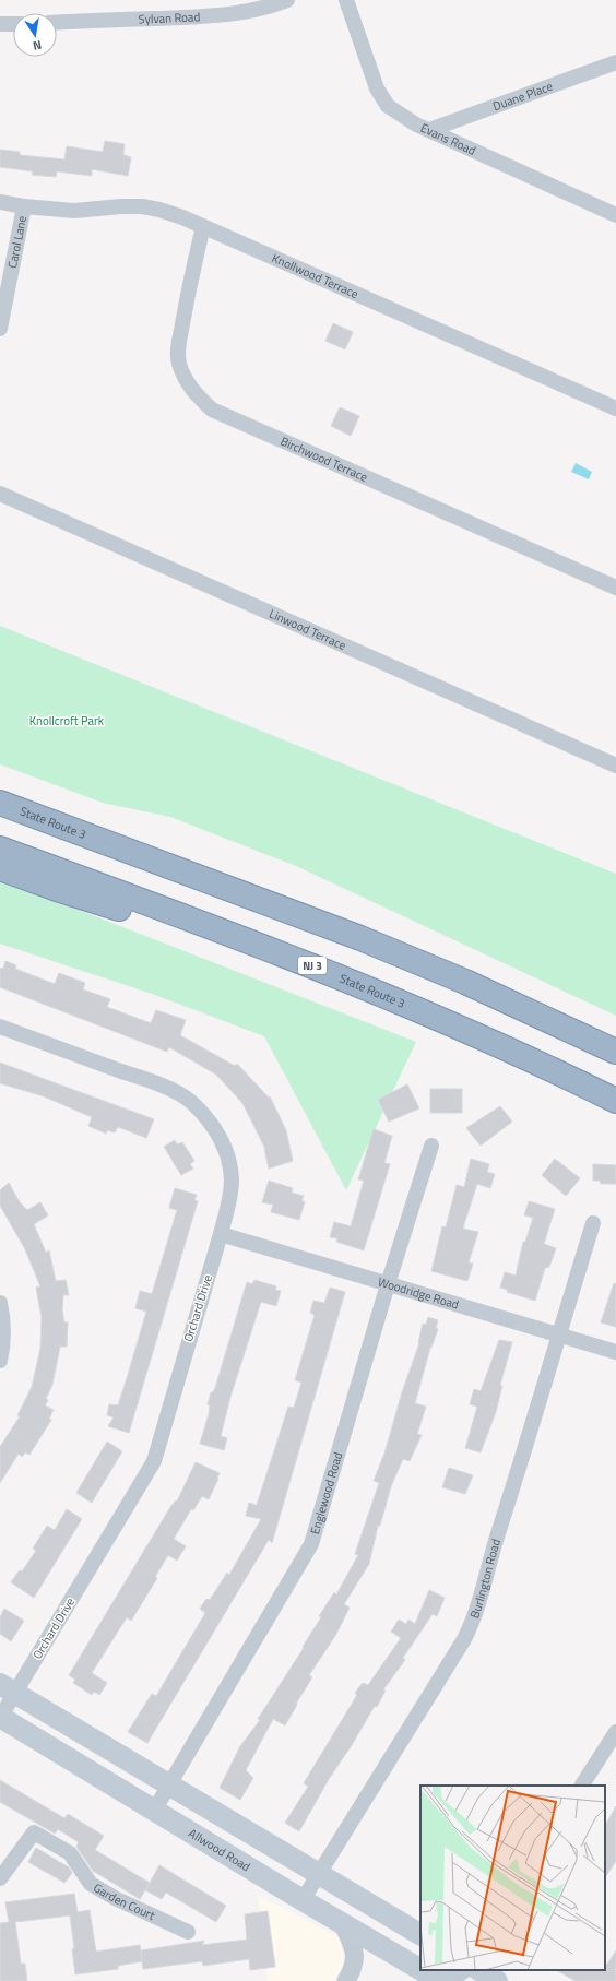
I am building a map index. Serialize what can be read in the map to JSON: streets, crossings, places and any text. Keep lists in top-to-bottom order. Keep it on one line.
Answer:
{"streets":{"highway":["State Route 3","NJ 3"],"main road":["Allwood Road"],"street":["Sylvan Road","Duane Place","Evans Road","Carol Lane","Knollwood Terrace","Birchwood Terrace","Linwood Terrace","Woodridge Road","Orchard Drive","Englewood Road","Burlington Road","Garden Court"]},"crossings":[["Duane Place","Evans Road"],["Carol Lane","Knollwood Terrace"],["Knollwood Terrace","Birchwood Terrace"],["Woodridge Road","Orchard Drive"],["Woodridge Road","Englewood Road"],["Woodridge Road","Burlington Road"],["Orchard Drive","Allwood Road"],["Englewood Road","Allwood Road"],["Burlington Road","Allwood Road"]],"parks":["Knollcroft Park"],"north":"bottom"}
